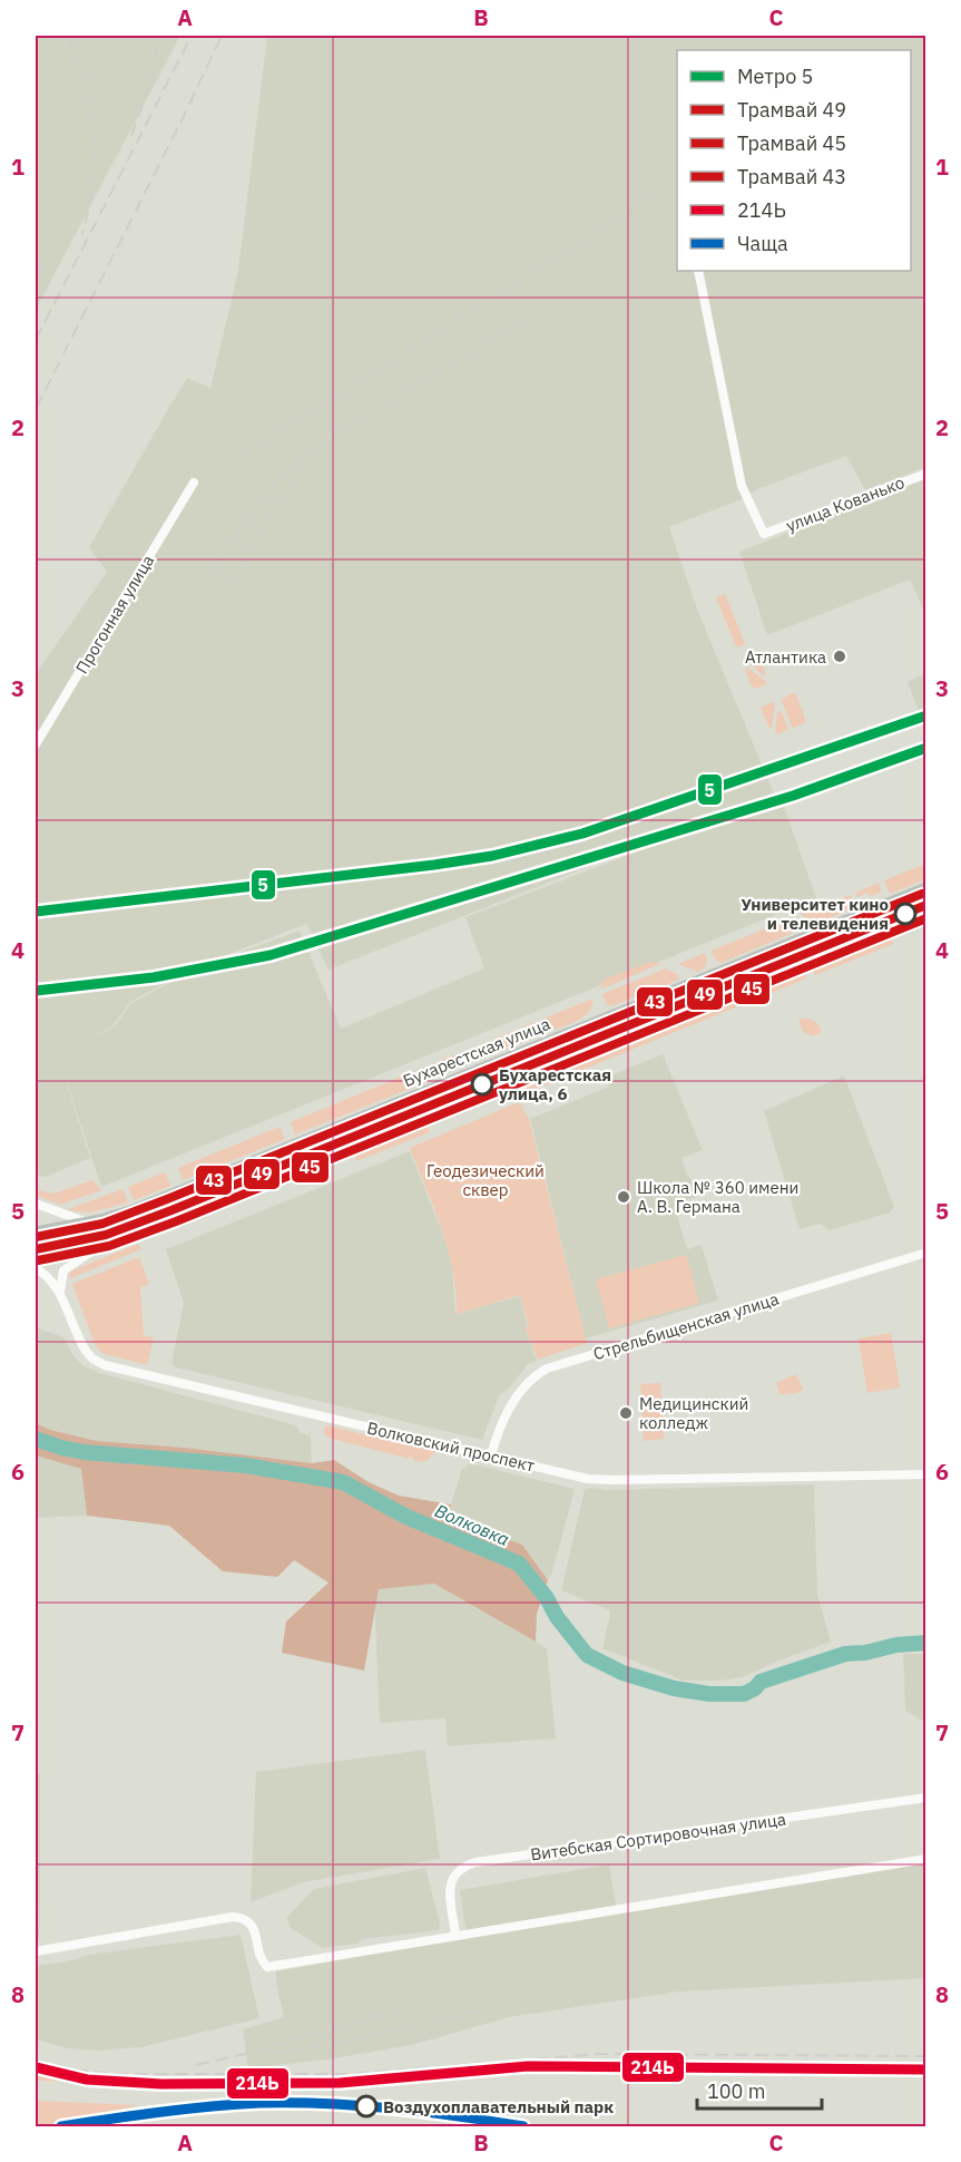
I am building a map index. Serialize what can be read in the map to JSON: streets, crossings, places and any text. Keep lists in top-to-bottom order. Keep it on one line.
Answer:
{"streets":{"main road":["Бухарестская улица"],"street":["улица Кованько","Прогонная улица","Стрельбищенская улица","Волковский проспект","Витебская Сортировочная улица"]},"crossings":[["Стрельбищенская улица","Волковский проспект"]],"water":["Волковка"],"parks":["Геодезический сквер"],"places":["Атлантика","Университет кино и телевидения","Бухарестская улица, 6","Школа № 360 имени А. В. Германа","Медицинский колледж","Воздухоплавательный парк"],"lines":["metro line 5","tram line 43","tram line 49","tram line 45","transit line 214Ь","transit line Чаща"],"legend":["Метро 5","Трамвай 49","Трамвай 45","Трамвай 43","214Ь","Чаща"],"scale_bar":"100 m","grid":{"columns":["A","B","C"],"rows":["1","2","3","4","5","6","7","8"]}}
